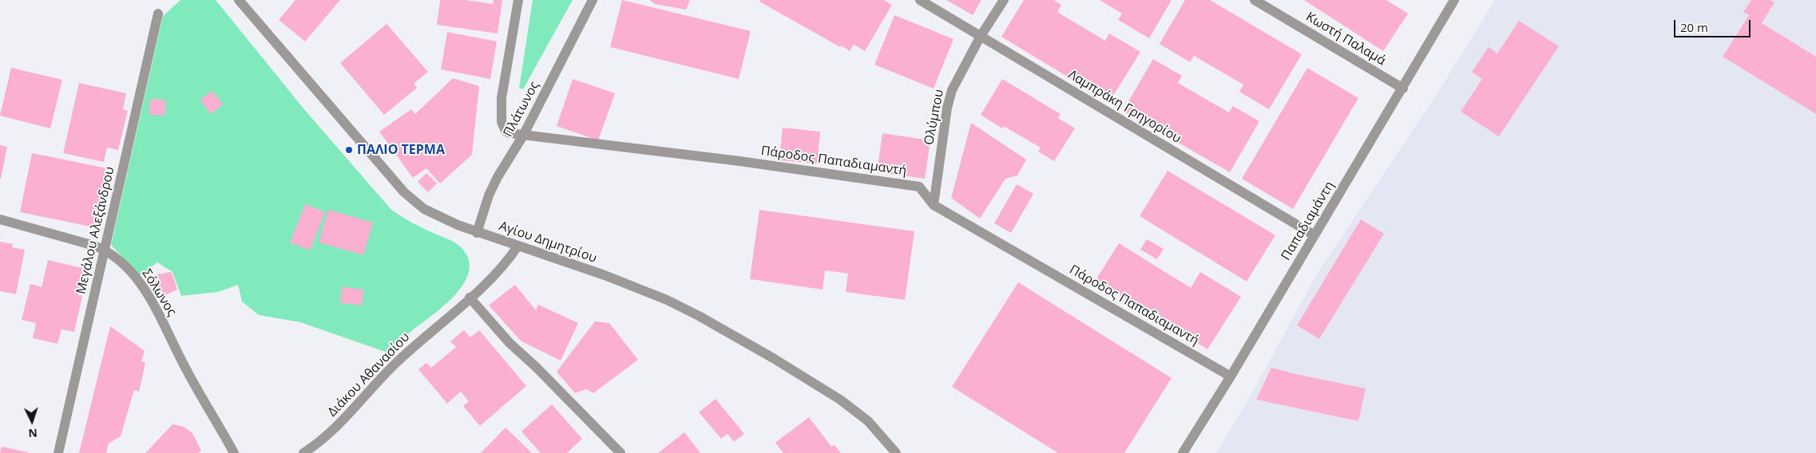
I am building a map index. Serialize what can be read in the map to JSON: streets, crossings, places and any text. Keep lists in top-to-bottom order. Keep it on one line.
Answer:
{"streets":{"street":["Κωστή Παλαμά","Λαμπράκη Γρηγορίου","Πλάτωνος","Ολύμπου","Πάροδος Παπαδιαμαντή","Παπαδιαμάντη","Μεγάλου Αλεξάνδρου","Αγίου Δημητρίου","Σόλωνος","Διάκου Αθανασίου"]},"crossings":[["Κωστή Παλαμά","Παπαδιαμάντη"],["Λαμπράκη Γρηγορίου","Ολύμπου"],["Λαμπράκη Γρηγορίου","Παπαδιαμάντη"],["Πλάτωνος","Πάροδος Παπαδιαμαντή"],["Πλάτωνος","Αγίου Δημητρίου"],["Ολύμπου","Πάροδος Παπαδιαμαντή"],["Πάροδος Παπαδιαμαντή","Παπαδιαμάντη"],["Μεγάλου Αλεξάνδρου","Σόλωνος"],["Αγίου Δημητρίου","Διάκου Αθανασίου"]],"places":["ΠΑΛΙΟ ΤΕΡΜΑ"],"scale_bar":"20 m","north":"bottom"}
